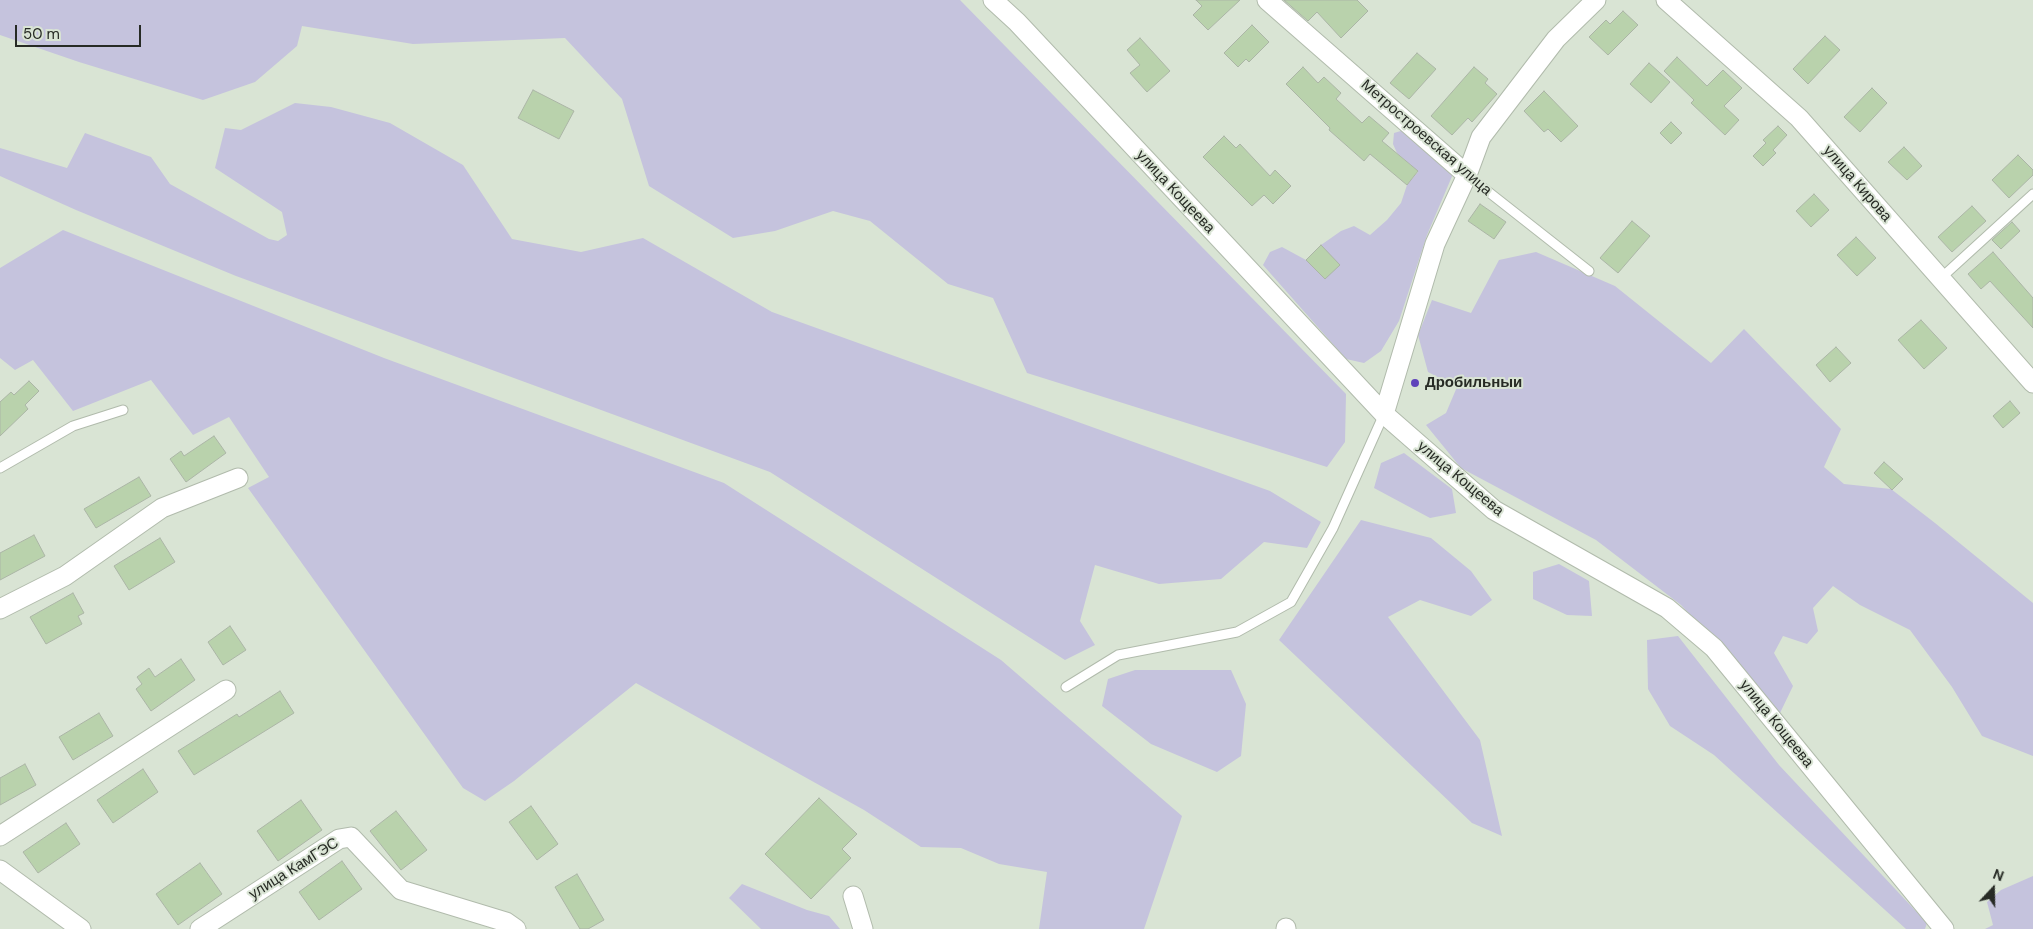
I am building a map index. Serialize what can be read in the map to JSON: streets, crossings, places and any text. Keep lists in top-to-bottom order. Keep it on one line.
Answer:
{"streets":{"street":["Метростроевская улица","улица Кирова","улица Кощеева","улица КамГЭС"]},"places":["Дробильныи"],"scale_bar":"50 m","north":"top"}
